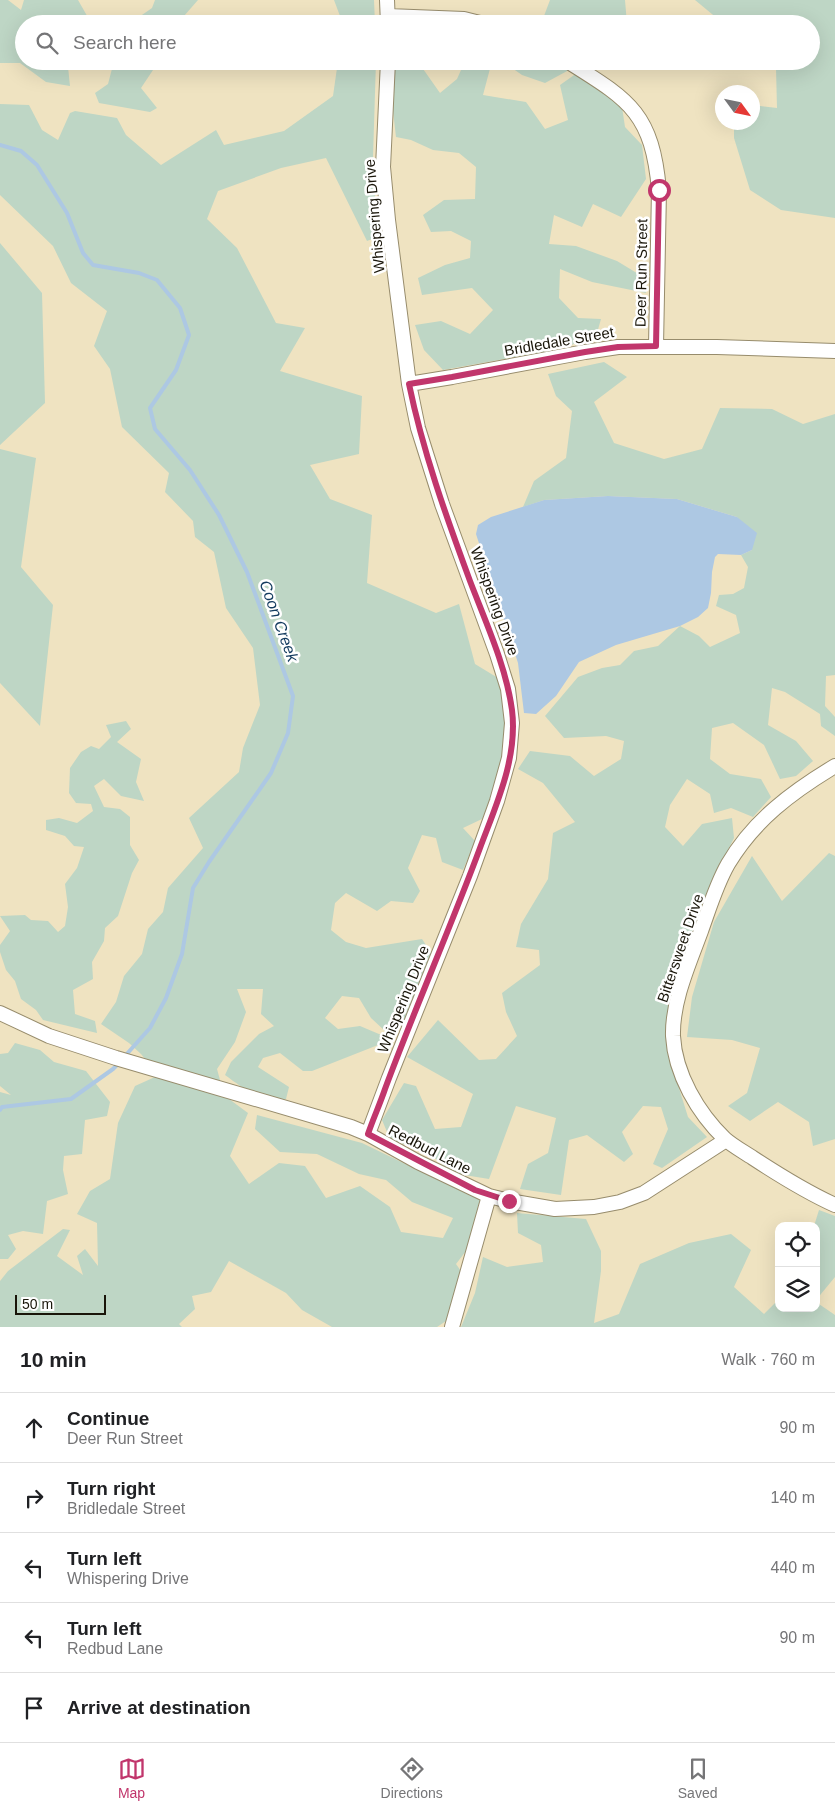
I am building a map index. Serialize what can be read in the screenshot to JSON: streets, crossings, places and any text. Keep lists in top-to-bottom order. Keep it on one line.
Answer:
{"streets":{"street":["Whispering Drive","Deer Run Street","Bridledale Street","Bittersweet Drive","Redbud Lane"]},"crossings":[["Whispering Drive","Bridledale Street"],["Whispering Drive","Redbud Lane"],["Deer Run Street","Bridledale Street"],["Bittersweet Drive","Redbud Lane"]],"water":["Coon Creek"],"scale_bar":"50 m","north":"bottom right","page":{"search":"Search here","scale":"50 m","heading":["10 min","Walk · 760 m"],"list":[["Continue","Deer Run Street","90 m"],["Turn right","Bridledale Street","140 m"],["Turn left","Whispering Drive","440 m"],["Turn left","Redbud Lane","90 m"],"Arrive at destination"],"nav":["Map","Directions","Saved"]}}
